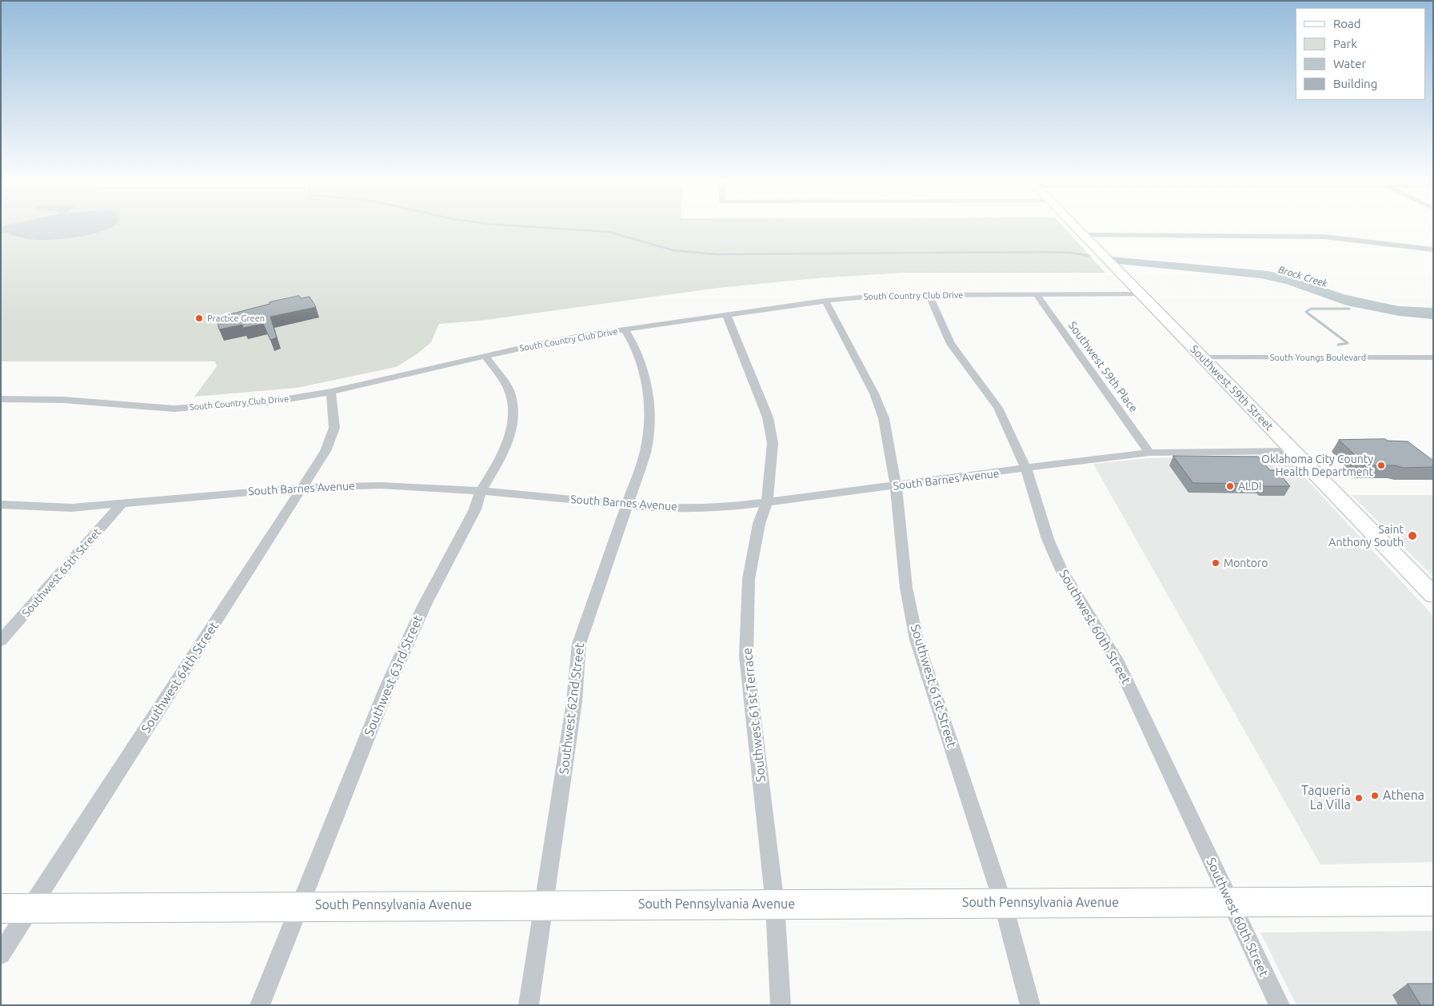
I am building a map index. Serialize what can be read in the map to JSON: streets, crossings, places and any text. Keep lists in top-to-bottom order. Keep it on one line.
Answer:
{"streets":{"main road":["Southwest 59th Street","South Pennsylvania Avenue"],"street":["South Country Club Drive","South Youngs Boulevard","Southwest 59th Place","South Barnes Avenue","Southwest 65th Street","Southwest 60th Street","Southwest 63rd Street","Southwest 64th Street","Southwest 61st Street","Southwest 62nd Street","Southwest 61st Terrace"]},"crossings":[["South Country Club Drive","Southwest 59th Place"],["South Country Club Drive","Southwest 59th Street"],["South Country Club Drive","Southwest 60th Street"],["South Country Club Drive","Southwest 63rd Street"],["South Country Club Drive","Southwest 64th Street"],["South Country Club Drive","Southwest 61st Street"],["South Country Club Drive","Southwest 62nd Street"],["South Country Club Drive","Southwest 61st Terrace"],["South Youngs Boulevard","Southwest 59th Street"],["Southwest 59th Place","South Barnes Avenue"],["Southwest 59th Street","South Barnes Avenue"],["South Barnes Avenue","Southwest 65th Street"],["South Barnes Avenue","Southwest 60th Street"],["South Barnes Avenue","Southwest 63rd Street"],["South Barnes Avenue","Southwest 64th Street"],["South Barnes Avenue","Southwest 61st Street"],["South Barnes Avenue","Southwest 62nd Street"],["South Barnes Avenue","Southwest 61st Terrace"],["Southwest 60th Street","South Pennsylvania Avenue"],["Southwest 63rd Street","South Pennsylvania Avenue"],["Southwest 64th Street","South Pennsylvania Avenue"],["Southwest 61st Street","South Pennsylvania Avenue"],["Southwest 62nd Street","South Pennsylvania Avenue"],["Southwest 61st Terrace","South Pennsylvania Avenue"]],"water":["Brock Creek"],"places":["Practice Green","Oklahoma City County Health Department","ALDI","Saint Anthony South","Montoro","Athena","Taqueria La Villa"],"legend":["Road","Park","Water","Building"]}
